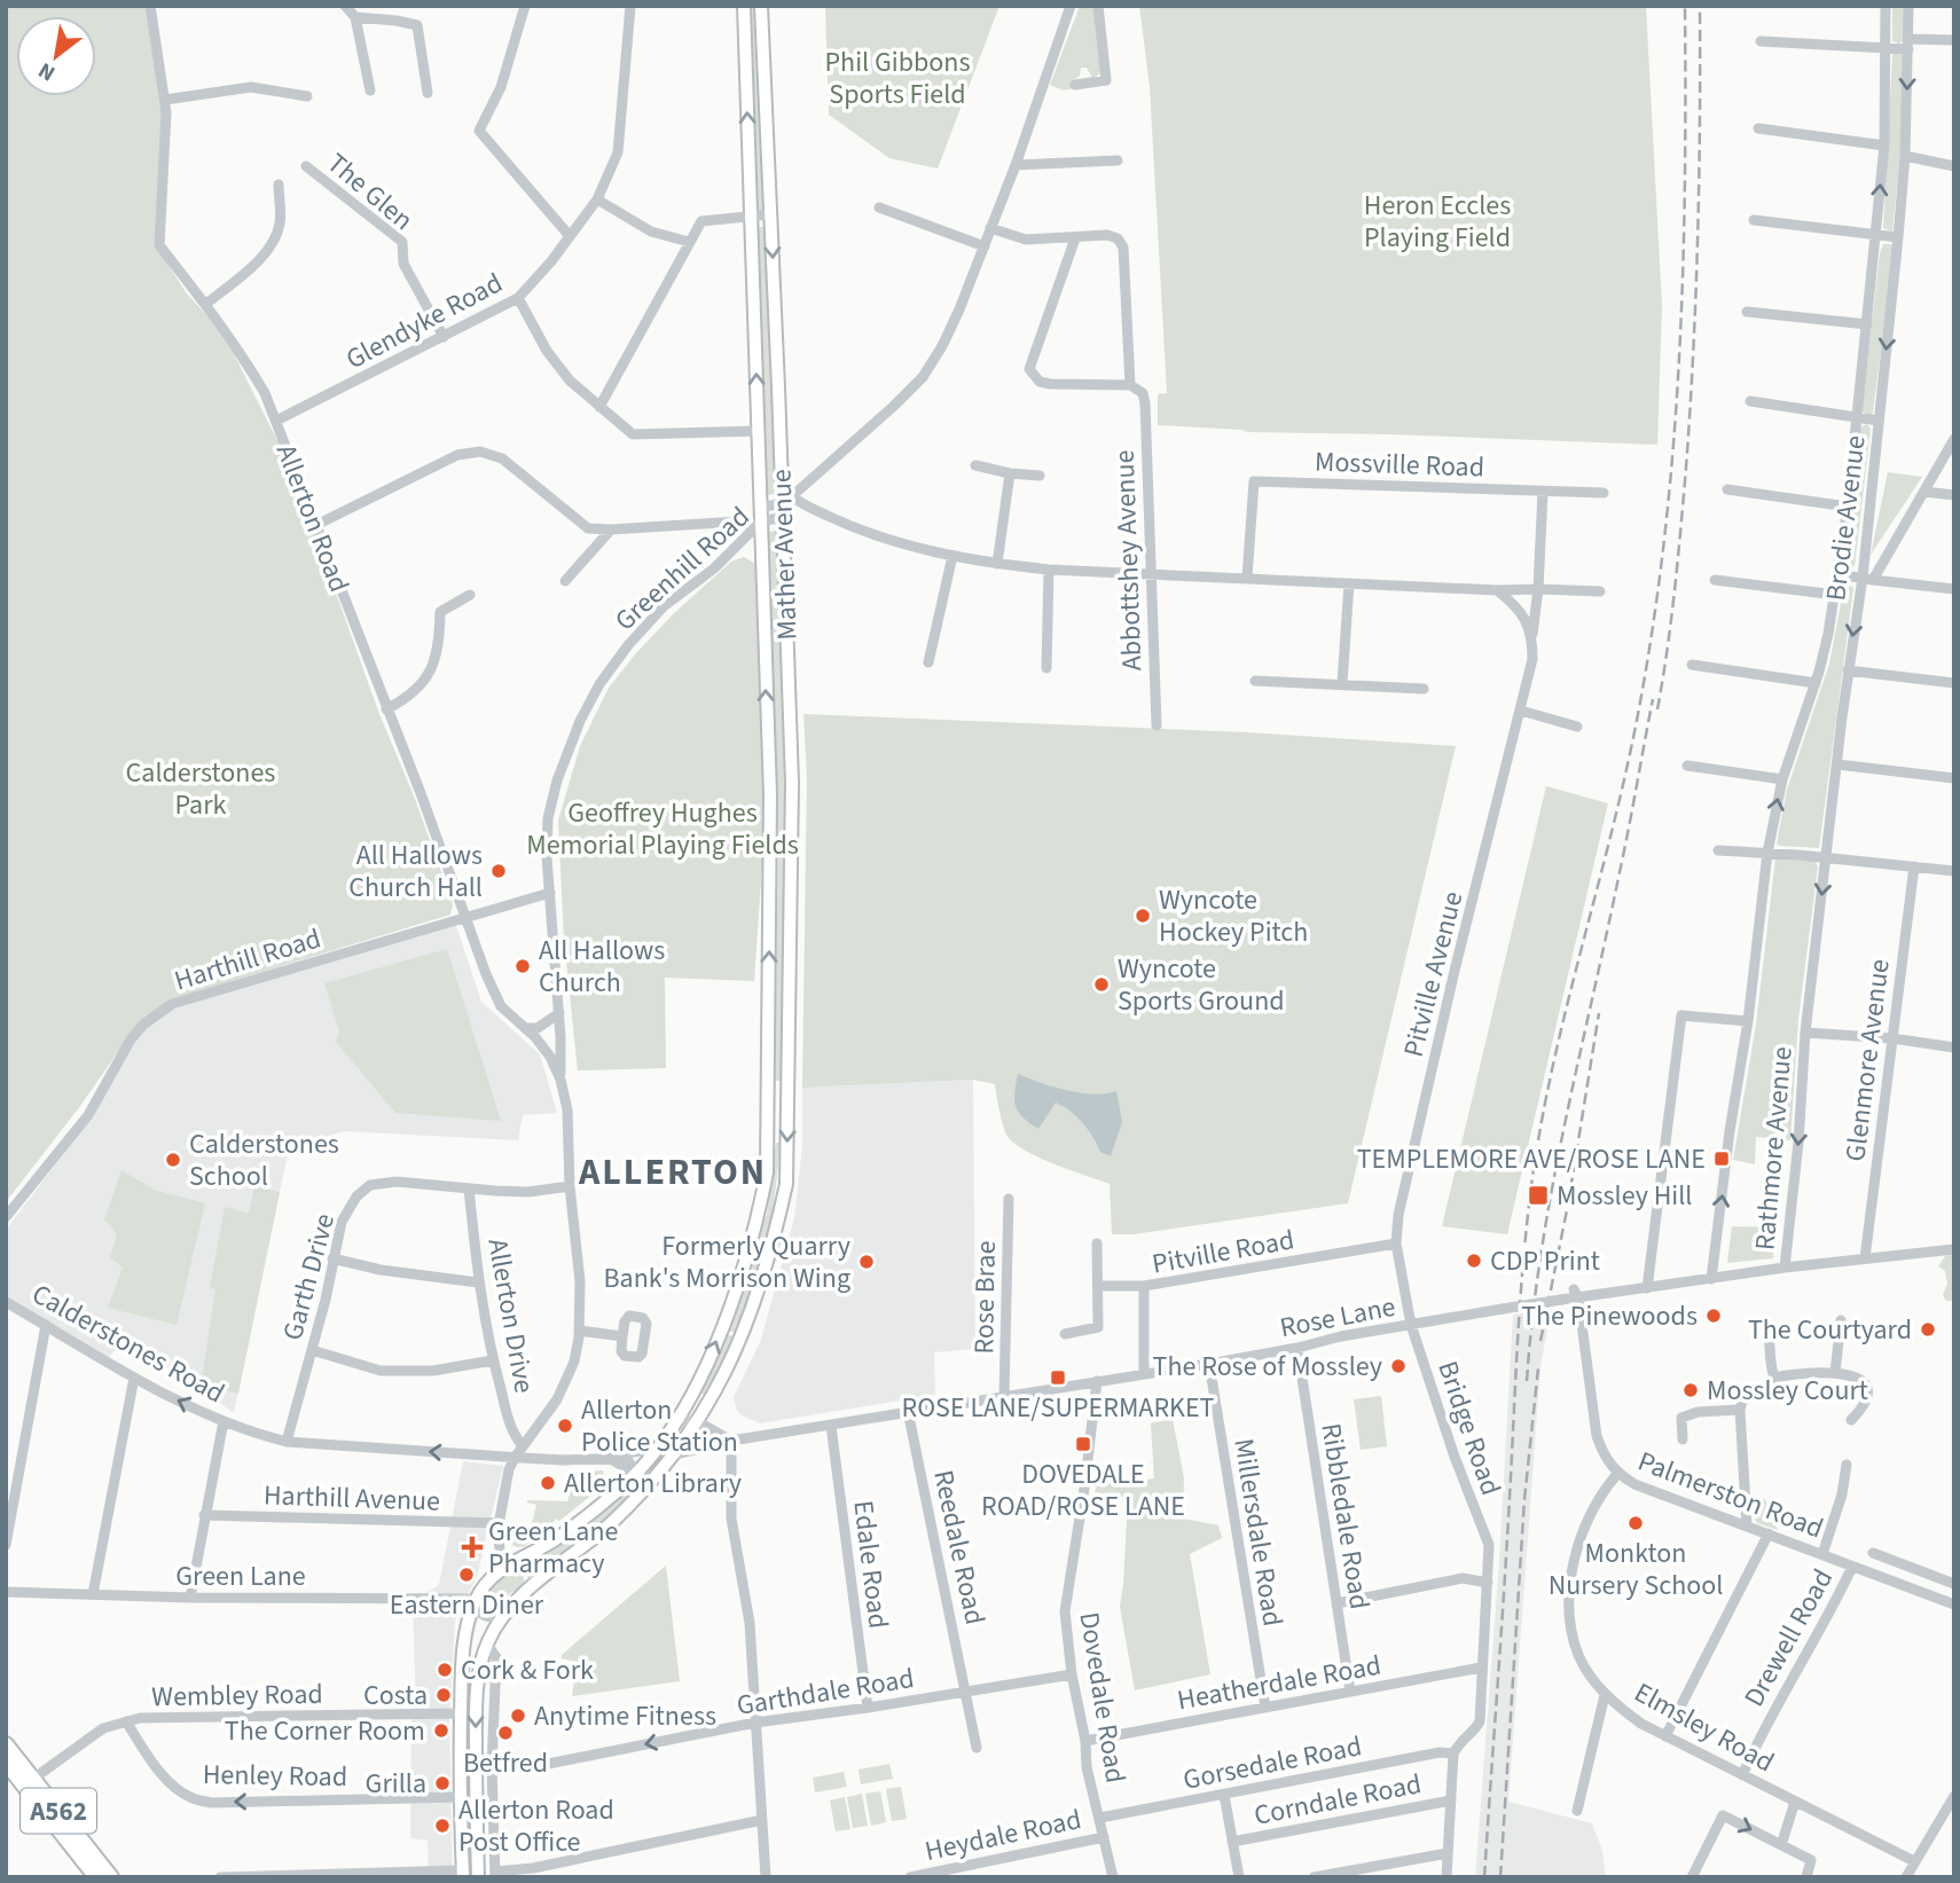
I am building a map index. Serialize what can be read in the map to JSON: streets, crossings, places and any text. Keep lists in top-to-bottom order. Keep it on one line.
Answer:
{"streets":{"highway":["A562"],"main road":["Mather Avenue"],"street":["The Glen","Glendyke Road","Mossville Road","Allerton Road","Brodie Avenue","Abbottshey Avenue","Greenhill Road","Harthill Road","Pitville Avenue","Glenmore Avenue","Rathmore Avenue","Pitville Road","Garth Drive","Rose Brae","Allerton Drive","Rose Lane","Calderstones Road","Bridge Road","Palmerston Road","Harthill Avenue","Ribbledale Road","Millersdale Road","Reedale Road","Edale Road","Green Lane","Drewell Road","Heatherdale Road","Garthdale Road","Wembley Road","Dovedale Road","Elmsley Road","Gorsedale Road","Henley Road","Corndale Road","Heydale Road"]},"crossings":[["The Glen","Glendyke Road"],["Glendyke Road","Allerton Road"],["Allerton Road","Mather Avenue"],["Allerton Road","Greenhill Road"],["Allerton Road","Harthill Road"],["Allerton Road","Garth Drive"],["Allerton Road","Allerton Drive"],["Allerton Road","Calderstones Road"],["Allerton Road","Harthill Avenue"],["Brodie Avenue","Rathmore Avenue"],["Brodie Avenue","Rose Lane"],["Mather Avenue","Greenhill Road"],["Mather Avenue","Rose Lane"],["Mather Avenue","Green Lane"],["Mather Avenue","Wembley Road"],["Greenhill Road","Harthill Road"],["Pitville Avenue","Pitville Road"],["Pitville Avenue","Rose Lane"],["Pitville Avenue","Bridge Road"],["Glenmore Avenue","Rose Lane"],["Rathmore Avenue","Rose Lane"],["Pitville Road","Rose Lane"],["Garth Drive","Allerton Drive"],["Garth Drive","Calderstones Road"],["Rose Brae","Rose Lane"],["Rose Lane","Bridge Road"],["Rose Lane","Palmerston Road"],["Rose Lane","Ribbledale Road"],["Rose Lane","Millersdale Road"],["Rose Lane","Reedale Road"],["Rose Lane","Edale Road"],["Rose Lane","Dovedale Road"],["Palmerston Road","Drewell Road"],["Palmerston Road","Elmsley Road"],["Ribbledale Road","Heatherdale Road"],["Millersdale Road","Heatherdale Road"],["Reedale Road","Garthdale Road"],["Edale Road","Garthdale Road"],["Drewell Road","Elmsley Road"],["Heatherdale Road","Dovedale Road"],["Garthdale Road","Dovedale Road"],["Wembley Road","Henley Road"],["Wembley Road","A562"],["Dovedale Road","Gorsedale Road"],["Dovedale Road","Heydale Road"]],"one_way":["Rathmore Avenue","Garthdale Road"],"districts":["ALLERTON"],"parks":["Phil Gibbons Sports Field","Heron Eccles Playing Field","Calderstones Park","Geoffrey Hughes Memorial Playing Fields"],"places":{"other":["All Hallows Church Hall","Wyncote Hockey Pitch","All Hallows Church","Wyncote Sports Ground","Calderstones School","CDP Print","Formerly Quarry Bank's Morrison Wing","The Pinewoods","The Courtyard","The Rose of Mossley","Mossley Court","Allerton Police Station","Allerton Library","Monkton Nursery School","Eastern Diner","Cork & Fork","Costa","Anytime Fitness","The Corner Room","Betfred","Grilla","Allerton Road Post Office"],"transit":["TEMPLEMORE AVE/ROSE LANE","Mossley Hill","ROSE LANE/SUPERMARKET","DOVEDALE ROAD/ROSE LANE"],"health":["Green Lane Pharmacy"]},"north":"bottom left"}
